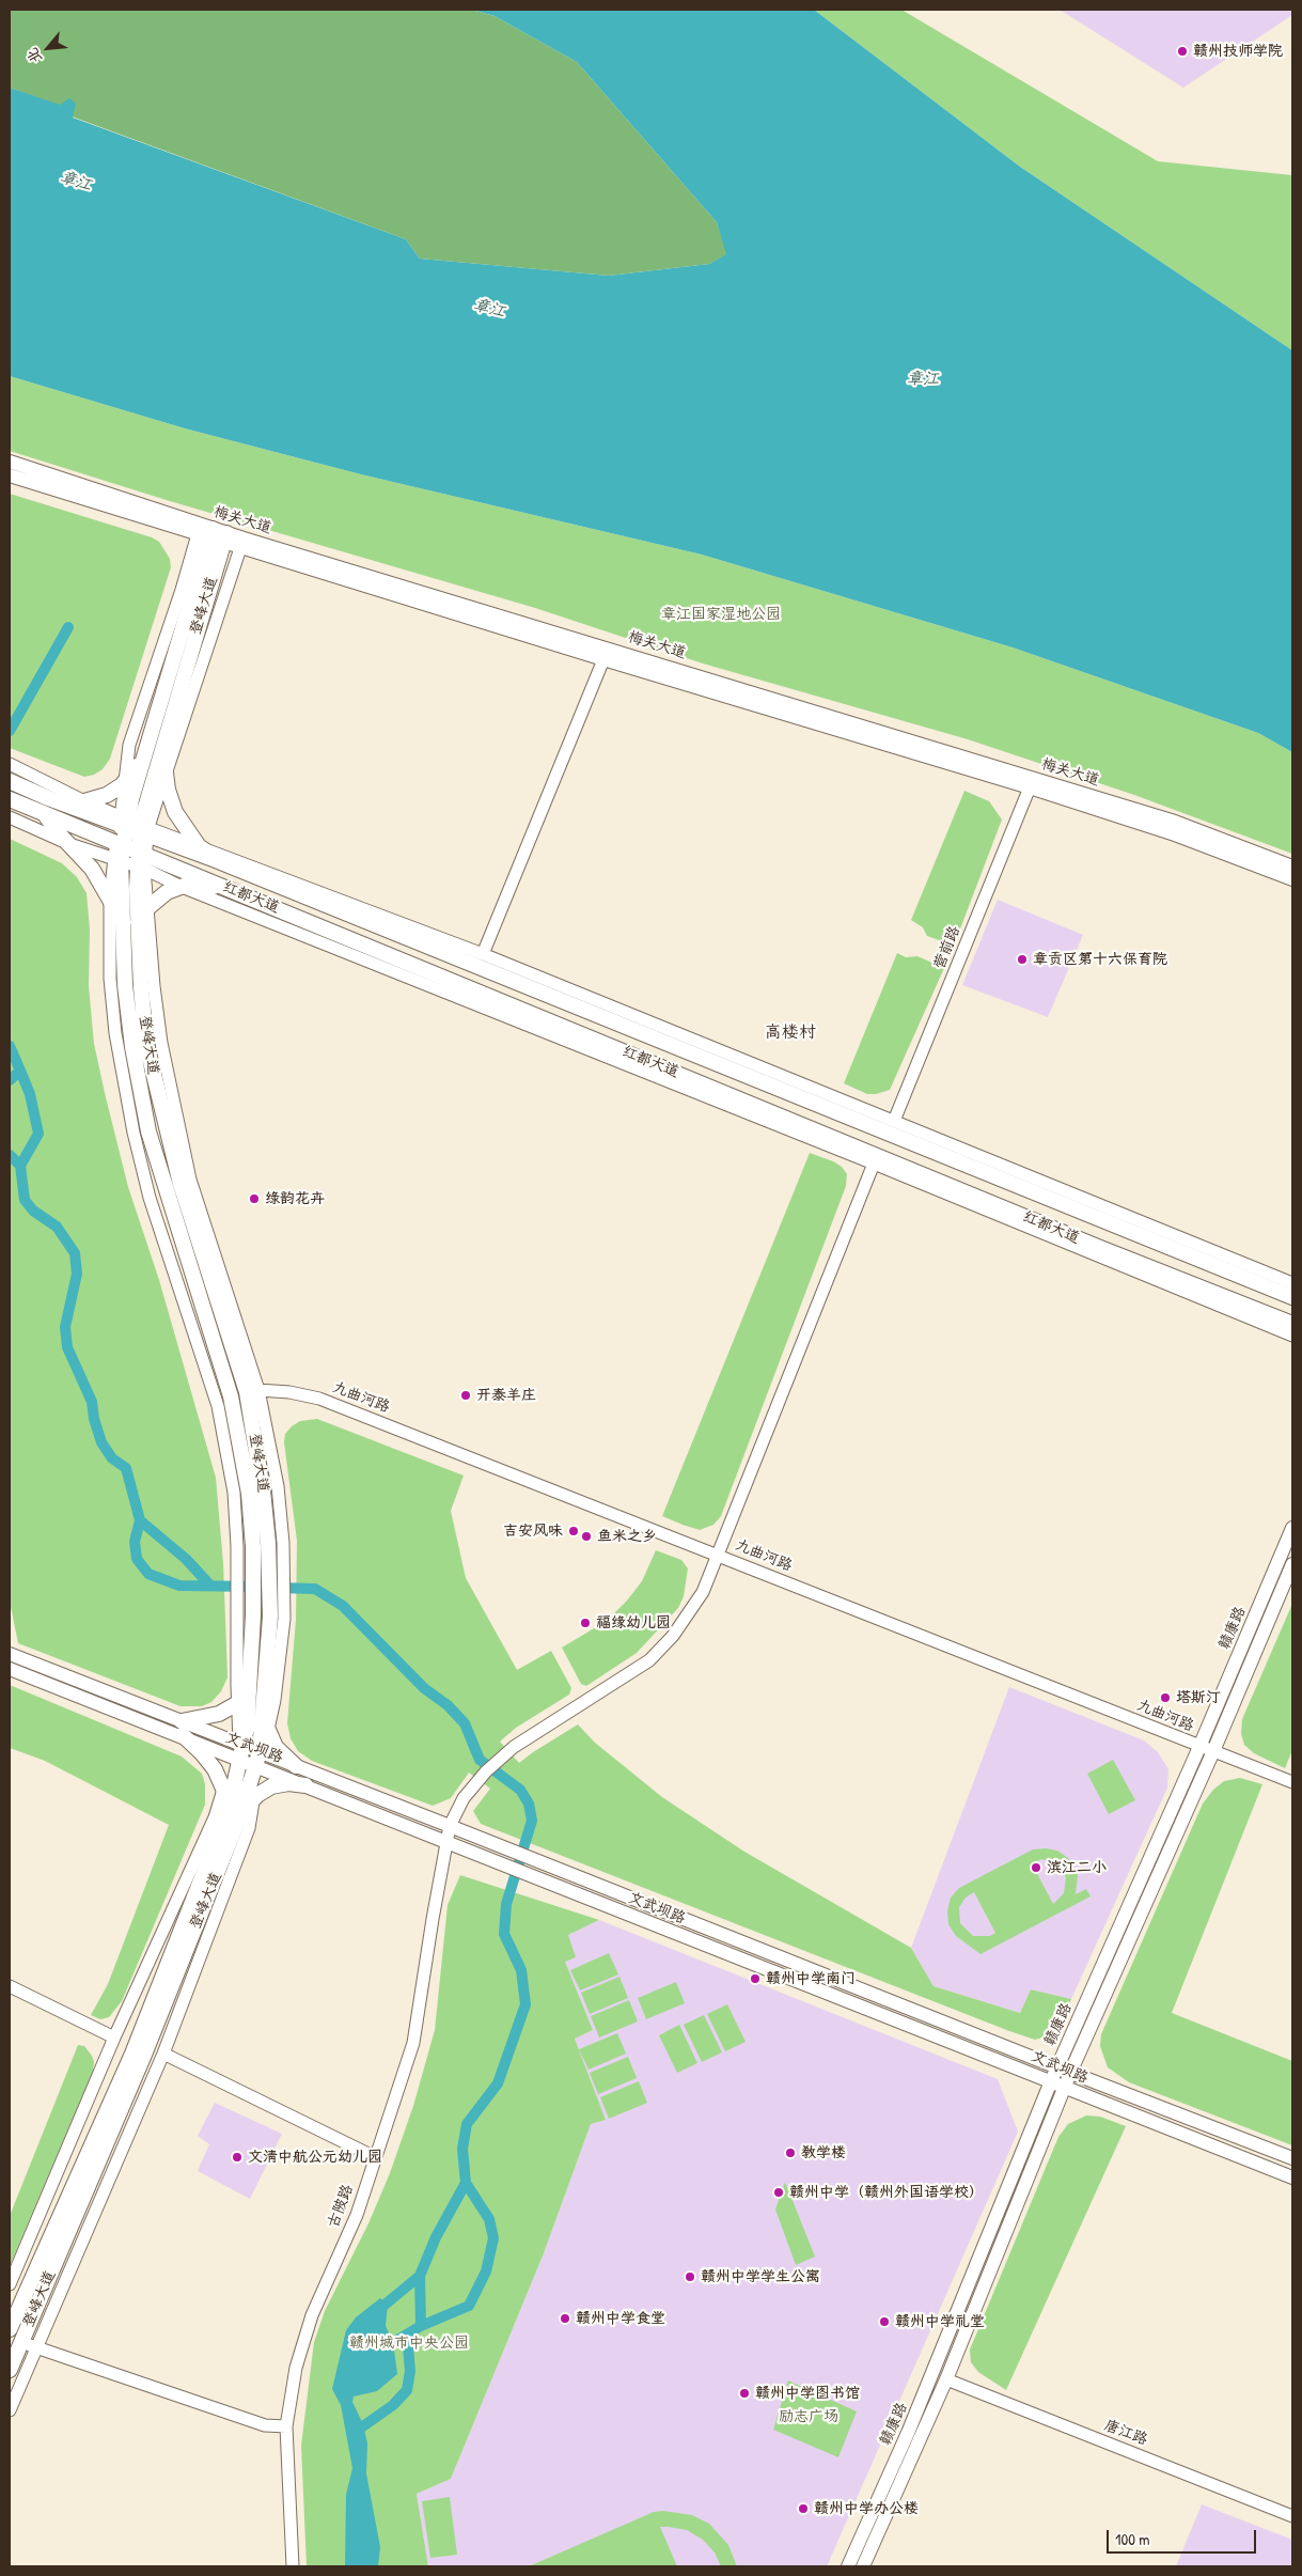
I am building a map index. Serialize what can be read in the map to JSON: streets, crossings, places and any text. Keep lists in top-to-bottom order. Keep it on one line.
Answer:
{"streets":{"main road":["梅关大道","登峰大道","红都大道","赣康路","文武坝路"],"street":["营前路","九曲河路","古陂路","唐江路"]},"crossings":[["梅关大道","登峰大道"],["梅关大道","营前路"],["登峰大道","红都大道"],["登峰大道","九曲河路"],["登峰大道","文武坝路"],["九曲河路","赣康路"],["九曲河路","古陂路"],["赣康路","文武坝路"],["赣康路","唐江路"],["文武坝路","古陂路"]],"districts":["高楼村"],"water":["章江"],"parks":["章江国家湿地公园","赣州城市中央公园","励志广场"],"places":["赣州技师学院","章贡区第十六保育院","绿韵花卉","开泰羊庄","吉安风味","鱼米之乡","福缘幼儿园","塔斯汀","滨江二小","赣州中学南门","教学楼","文清中航公元幼儿园","赣州中学（赣州外国语学校）","赣州中学学生公寓","赣州中学食堂","赣州中学礼堂","赣州中学图书馆","赣州中学办公楼"],"scale_bar":"100 m","north":"bottom left"}
